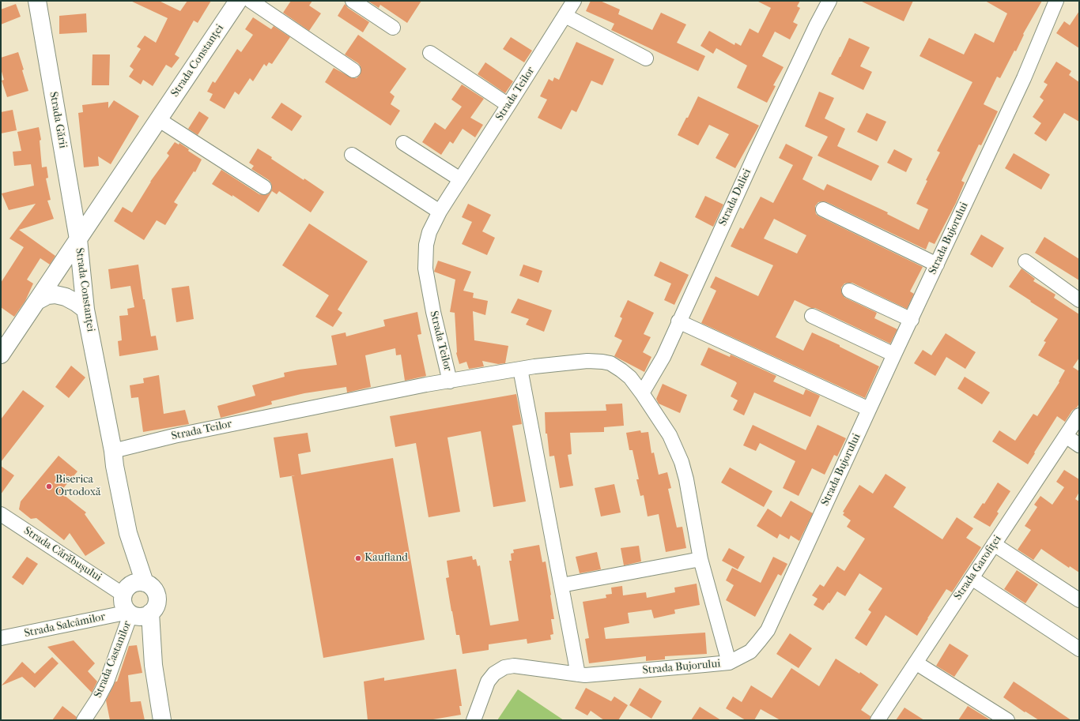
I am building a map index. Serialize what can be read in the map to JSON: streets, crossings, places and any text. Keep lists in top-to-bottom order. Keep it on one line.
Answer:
{"streets":{"street":["Strada Constanței","Strada Teilor","Strada Gării","Strada Daliei","Strada Bujorului","Strada Cărăbușului","Strada Garofiței","Strada Salcâmilor","Strada Castanilor"]},"crossings":[["Strada Constanței","Strada Teilor"],["Strada Constanței","Strada Gării"],["Strada Constanței","Strada Cărăbușului"],["Strada Constanței","Strada Salcâmilor"],["Strada Constanței","Strada Castanilor"],["Strada Cărăbușului","Strada Salcâmilor"],["Strada Cărăbușului","Strada Castanilor"],["Strada Salcâmilor","Strada Castanilor"]],"places":["Biserica Ortodoxă","Kaufland"]}
